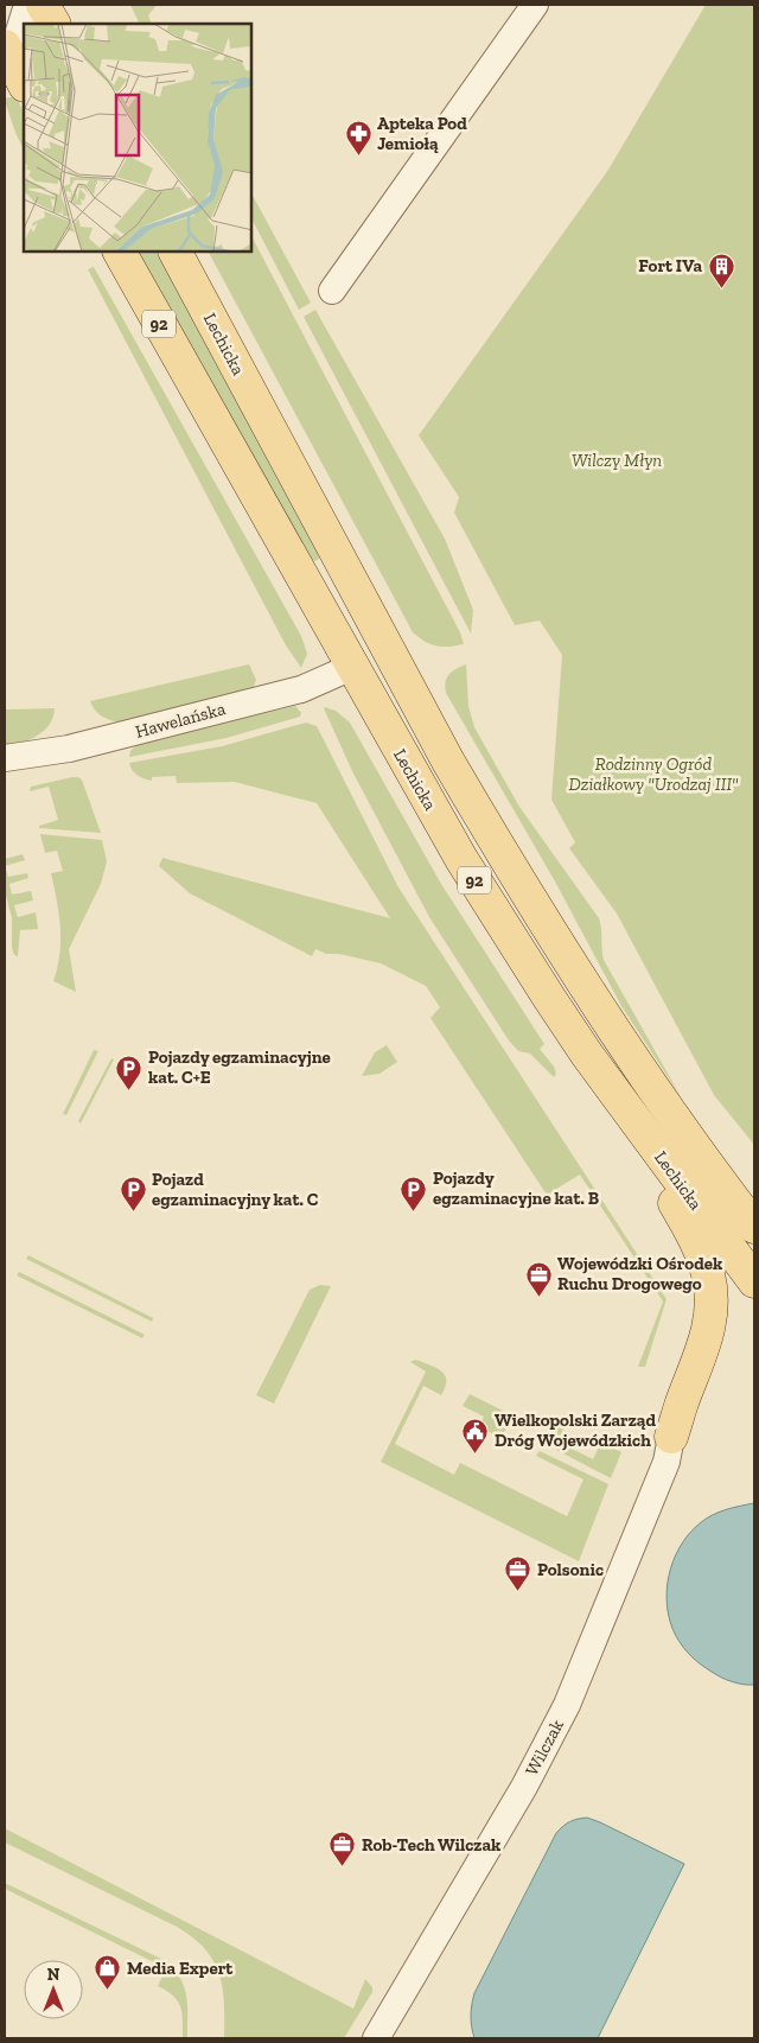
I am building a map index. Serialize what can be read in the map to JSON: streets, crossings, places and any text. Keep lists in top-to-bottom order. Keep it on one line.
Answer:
{"streets":{"main road":["92","Lechicka"],"street":["Hawelańska","Wilczak"]},"crossings":[["Lechicka","Hawelańska"]],"parks":["Wilczy Młyn","Rodzinny Ogród Działkowy \"Urodzaj III\""],"places":{"pharmacy":["Apteka Pod Jemiołą"],"building":["Fort IVa"],"parking":["Pojazdy egzaminacyjne kat. C+E","Pojazdy egzaminacyjne kat. B","Pojazd egzaminacyjny kat. C"],"office":["Wojewódzki Ośrodek Ruchu Drogowego","Polsonic","Rob-Tech Wilczak"],"public building":["Wielkopolski Zarząd Dróg Wojewódzkich"],"shop":["Media Expert"]},"north":"top"}
